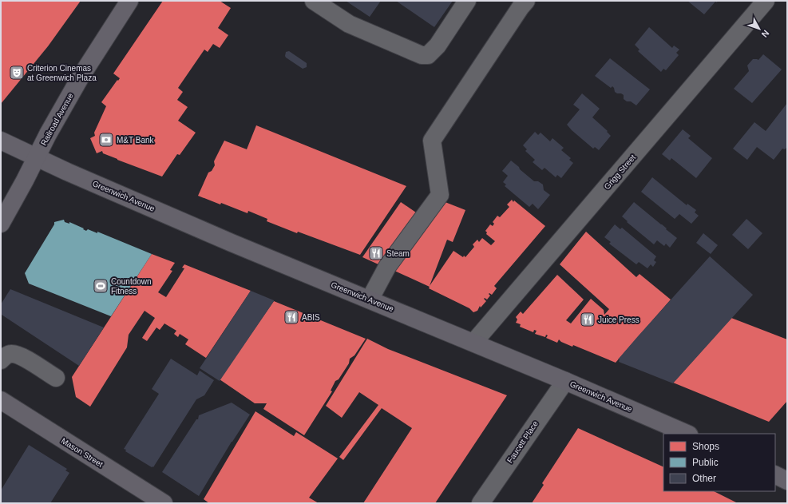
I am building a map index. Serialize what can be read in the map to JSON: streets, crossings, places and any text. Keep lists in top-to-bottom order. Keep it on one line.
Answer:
{"streets":{"main road":["Railroad Avenue","Greenwich Avenue","Mason Street"],"street":["Grigg Street","Faucett Place"]},"crossings":[["Railroad Avenue","Greenwich Avenue"],["Grigg Street","Greenwich Avenue"],["Greenwich Avenue","Faucett Place"]],"places":{"theatre":["Criterion Cinemas at Greenwich Plaza"],"bank":["M&T Bank"],"restaurant":["Steam","ABIS","Juice Press"],"sports":["Countdown Fitness"]},"legend":["Shops","Public","Other"],"north":"bottom right"}
